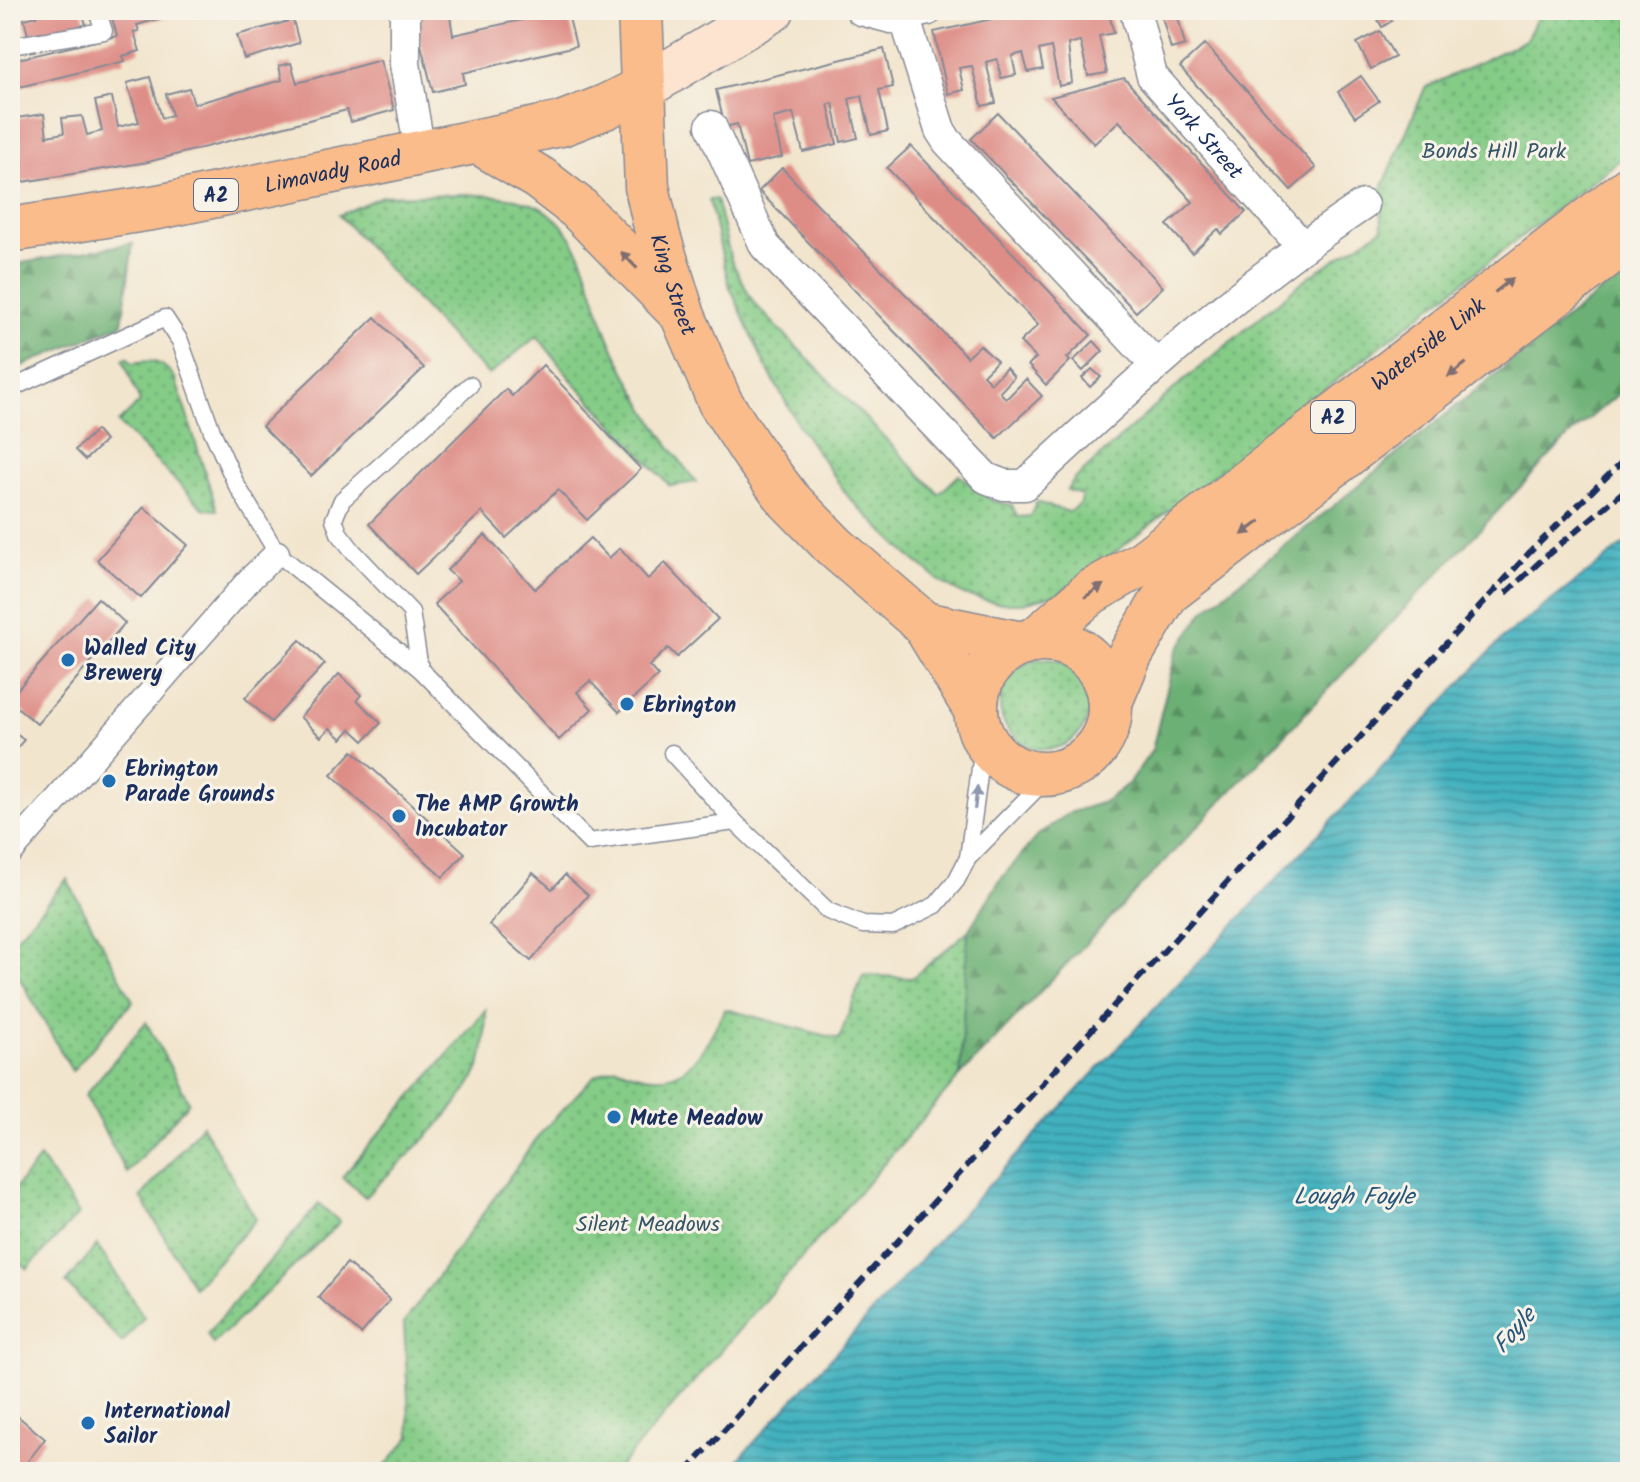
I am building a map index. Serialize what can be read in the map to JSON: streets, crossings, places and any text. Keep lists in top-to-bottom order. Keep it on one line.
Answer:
{"streets":{"highway":["Limavady Road","A2","King Street","Waterside Link"],"street":["York Street"]},"crossings":[["Limavady Road","A2"],["A2","King Street"],["King Street","Waterside Link"]],"water":["Lough Foyle","Foyle"],"parks":["Bonds Hill Park","Silent Meadows"],"places":["Walled City Brewery","Ebrington","Ebrington Parade Grounds","The AMP Growth Incubator","Mute Meadow","International Sailor"]}
